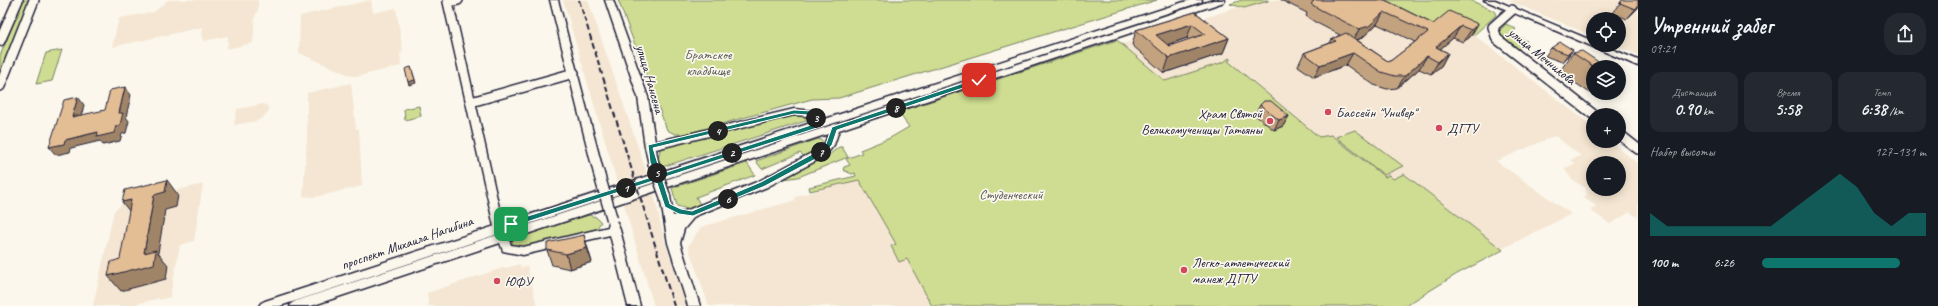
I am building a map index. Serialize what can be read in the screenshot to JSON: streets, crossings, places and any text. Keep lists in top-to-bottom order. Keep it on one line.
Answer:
{"streets":{"main road":["улица Нансена","проспект Михаила Нагибина"],"street":["улица Мечникова"]},"parks":["Братское кладбище","Студенческий"],"places":["Бассейн \"Универ\"","Храм Святой Великомученицы Татьяны","ДГТУ","Легко-атлетический манеж ДГТУ","ЮФУ"],"page":{"heading":["Утренний забег","09:21"],"map_buttons":["+","−"],"stats":[["Дистанция","0.90 km"],["Время","5:58"],["Темп","6:38 /km"]],"pins":["8","3","4","7","2","5","1","6"],"chart":["Набор высоты","127–131 m"],"list":[{"name":"100 m","note":"6:26"}]}}
